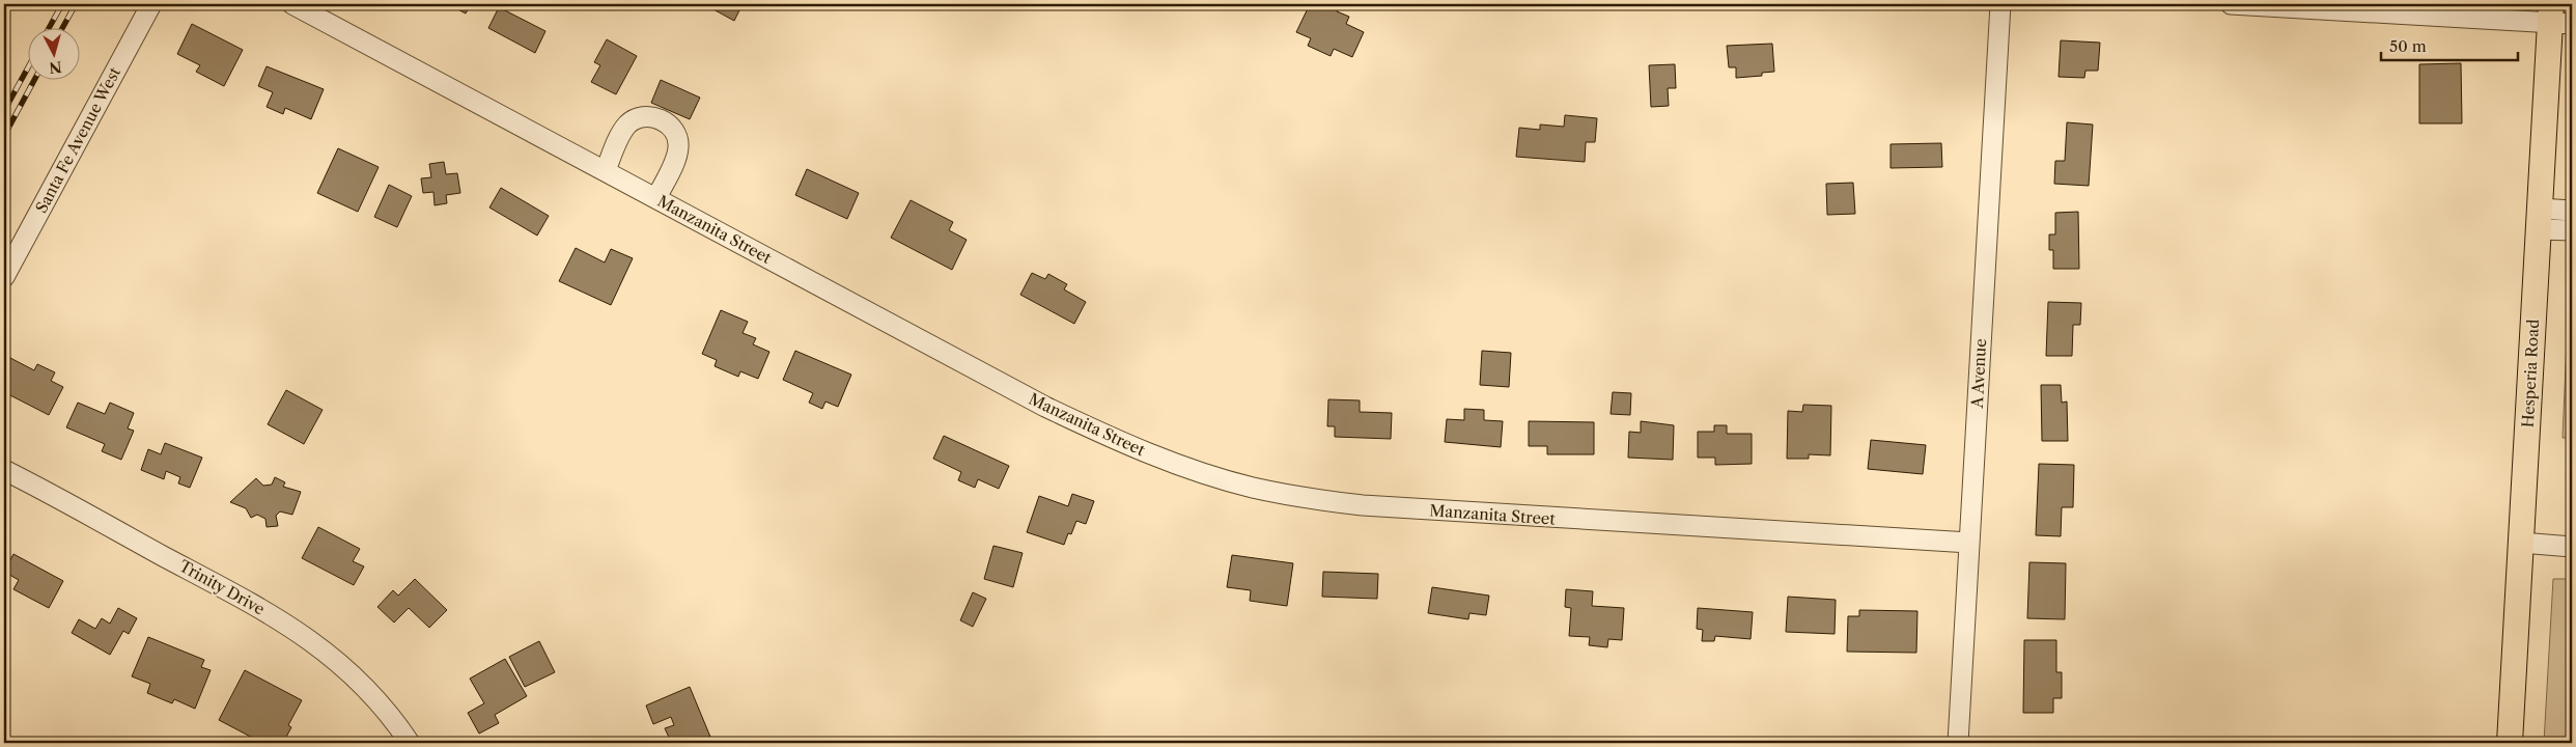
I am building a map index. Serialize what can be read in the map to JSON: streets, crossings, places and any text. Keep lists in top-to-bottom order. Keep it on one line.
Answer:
{"streets":{"main road":["Hesperia Road"],"street":["Santa Fe Avenue West","Manzanita Street","A Avenue","Trinity Drive"]},"crossings":[["Manzanita Street","A Avenue"]],"scale_bar":"50 m","north":"bottom"}
